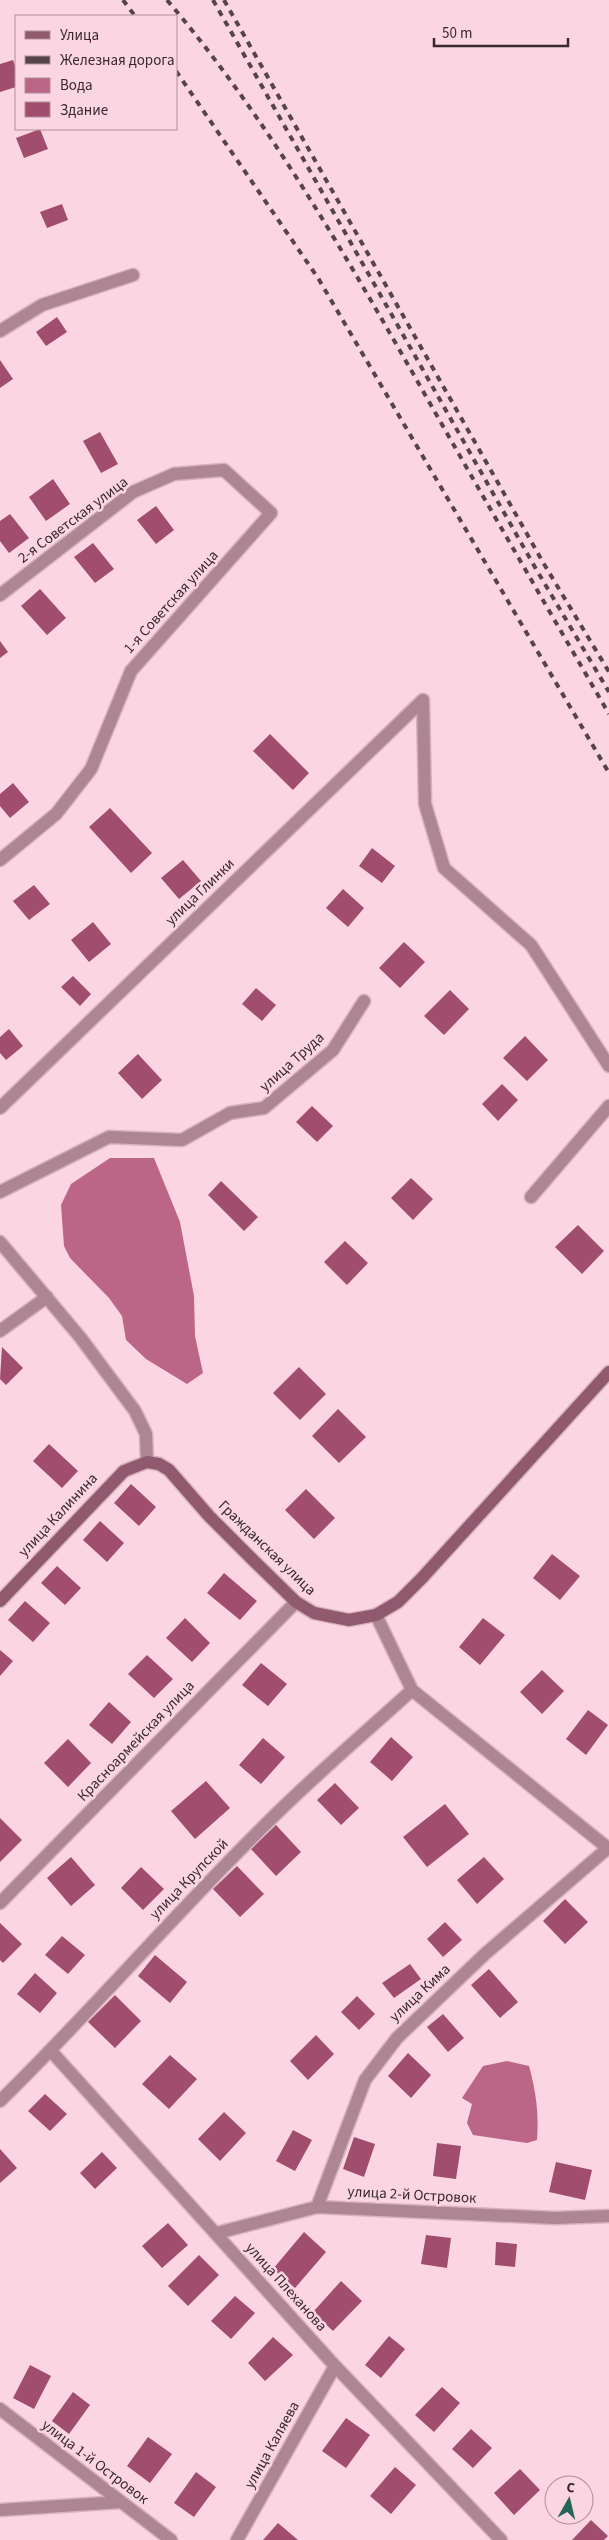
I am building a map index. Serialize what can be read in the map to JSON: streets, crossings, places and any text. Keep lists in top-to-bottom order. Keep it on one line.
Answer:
{"streets":{"main road":["улица Калинина","Гражданская улица"],"street":["2-я Советская улица","1-я Советская улица","улица Глинки","улица Труда","Красноармейская улица","улица Крупской","улица Кима","улица 2-й Островок","улица Плеханова","улица Каляева","улица 1-й Островок"]},"crossings":[["2-я Советская улица","1-я Советская улица"],["улица Калинина","Гражданская улица"],["Гражданская улица","Красноармейская улица"],["улица Крупской","улица Плеханова"],["улица Кима","улица 2-й Островок"],["улица 2-й Островок","улица Плеханова"],["улица Плеханова","улица Каляева"]],"legend":["Улица","Железная дорога","Вода","Здание"],"scale_bar":"50 m","north":"top"}
